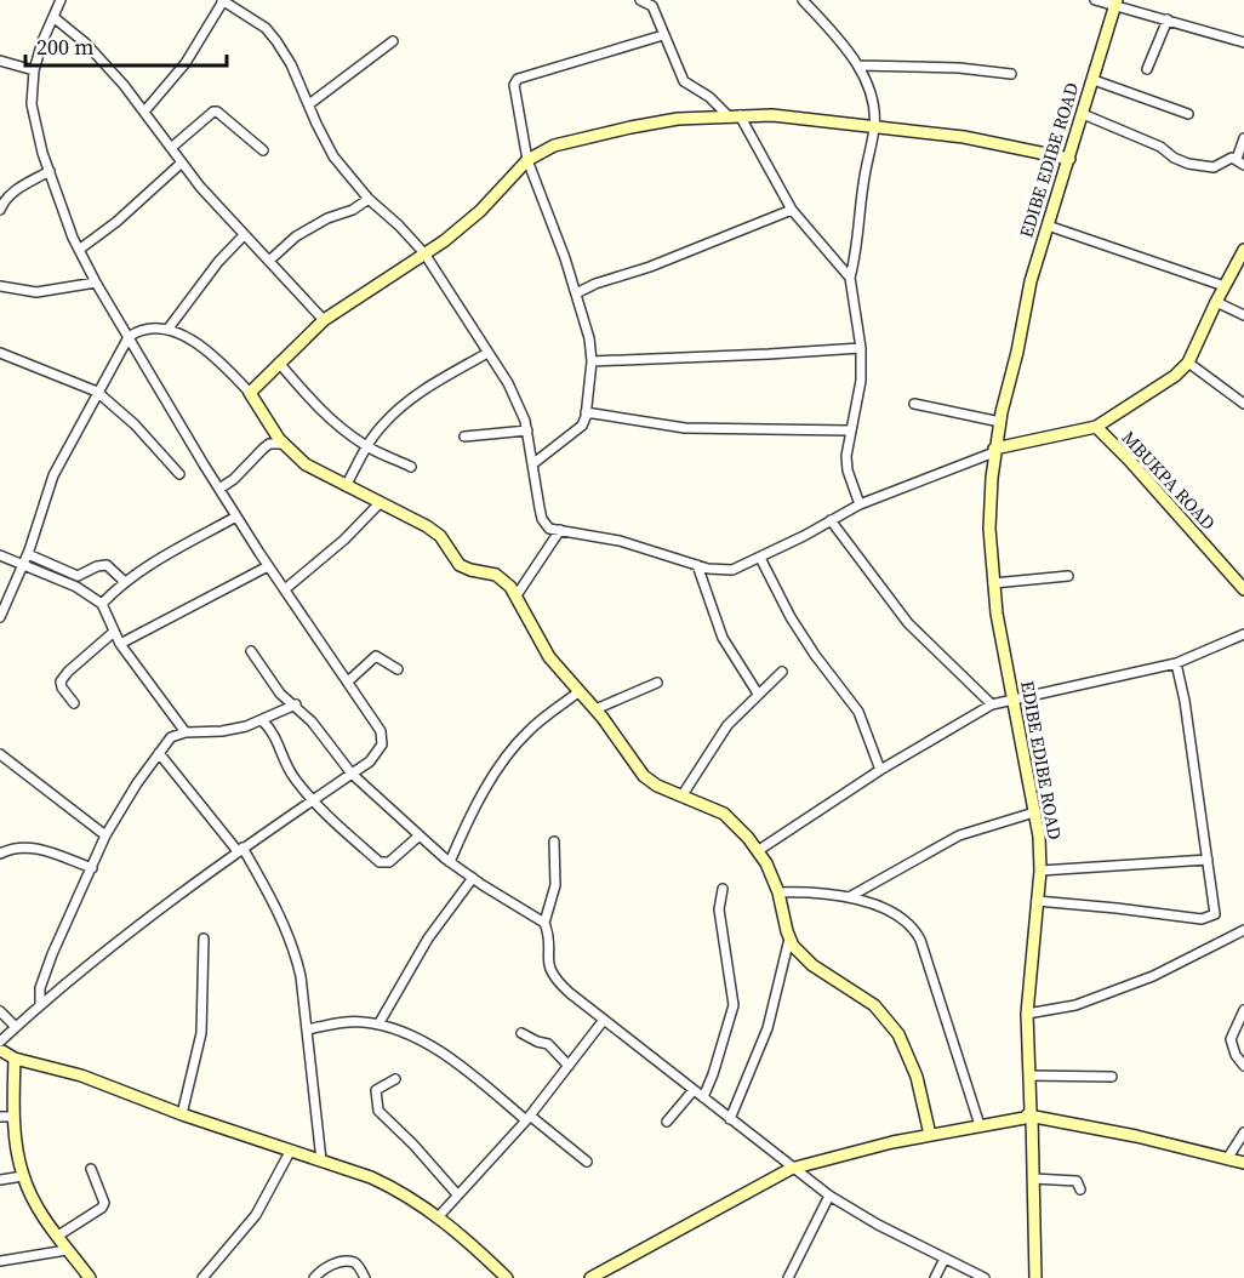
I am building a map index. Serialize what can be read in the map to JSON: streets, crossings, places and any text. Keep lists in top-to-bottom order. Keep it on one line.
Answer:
{"streets":{"street":["EDIBE EDIBE ROAD","MBUKPA ROAD"]},"scale_bar":"200 m"}
